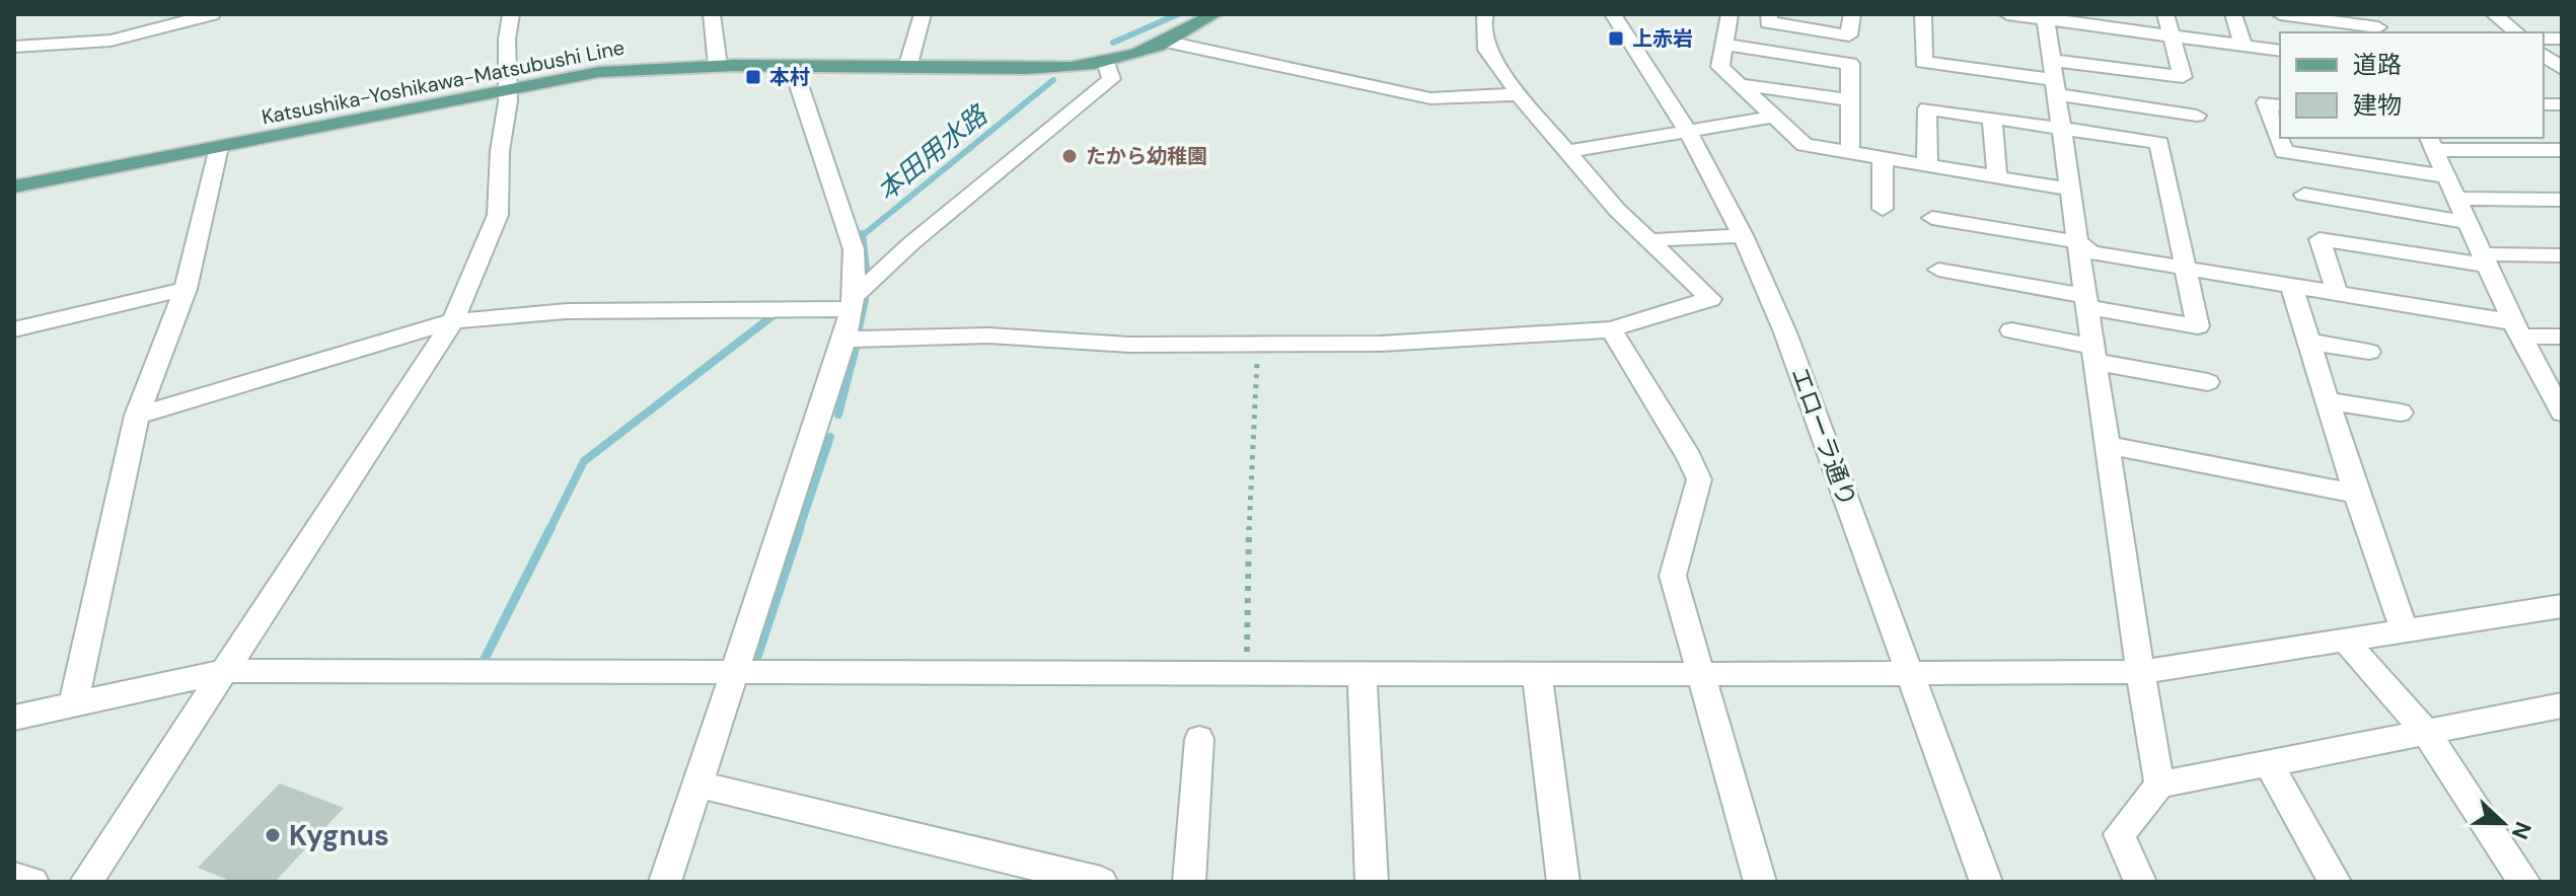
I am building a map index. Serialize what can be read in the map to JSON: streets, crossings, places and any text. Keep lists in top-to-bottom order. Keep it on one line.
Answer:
{"streets":{"main road":["Katsushika-Yoshikawa-Matsubushi Line"],"street":["エローラ通り"]},"water":["本田用水路"],"places":{"transit":["上赤岩","本村"],"other":["たから幼稚園","Kygnus"]},"legend":["道路","建物"],"north":"right"}
